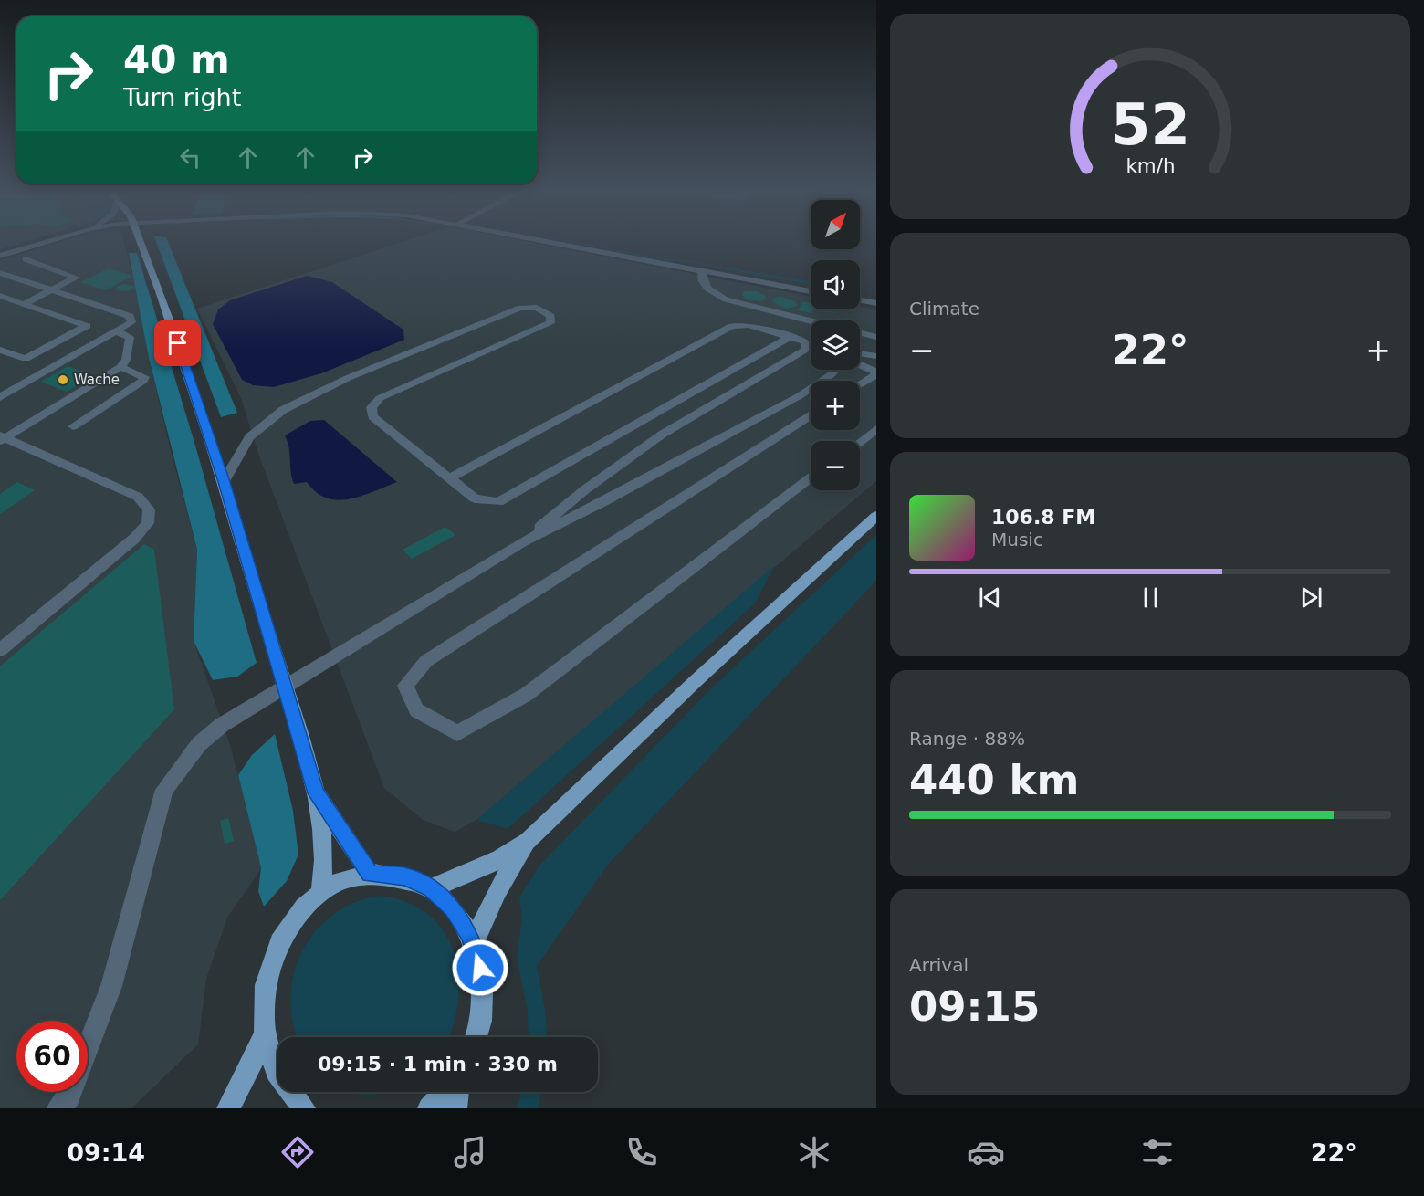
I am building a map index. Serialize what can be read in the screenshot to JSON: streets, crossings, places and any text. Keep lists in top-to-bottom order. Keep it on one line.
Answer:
{"places":["Wache"],"north":"top right","page":{"turn":["40 m","Turn right"],"map_buttons":["+","−"],"tile":["Climate",["Range · 88%","440 km"],["Arrival","09:15"]],"heat":["−","22°","+"],"song":["106.8 FM","Music"],"limit":"60","trip":"09:15 · 1 min · 330 m","tabs":["09:14","22°"],"gauge":["52","km/h"]}}
